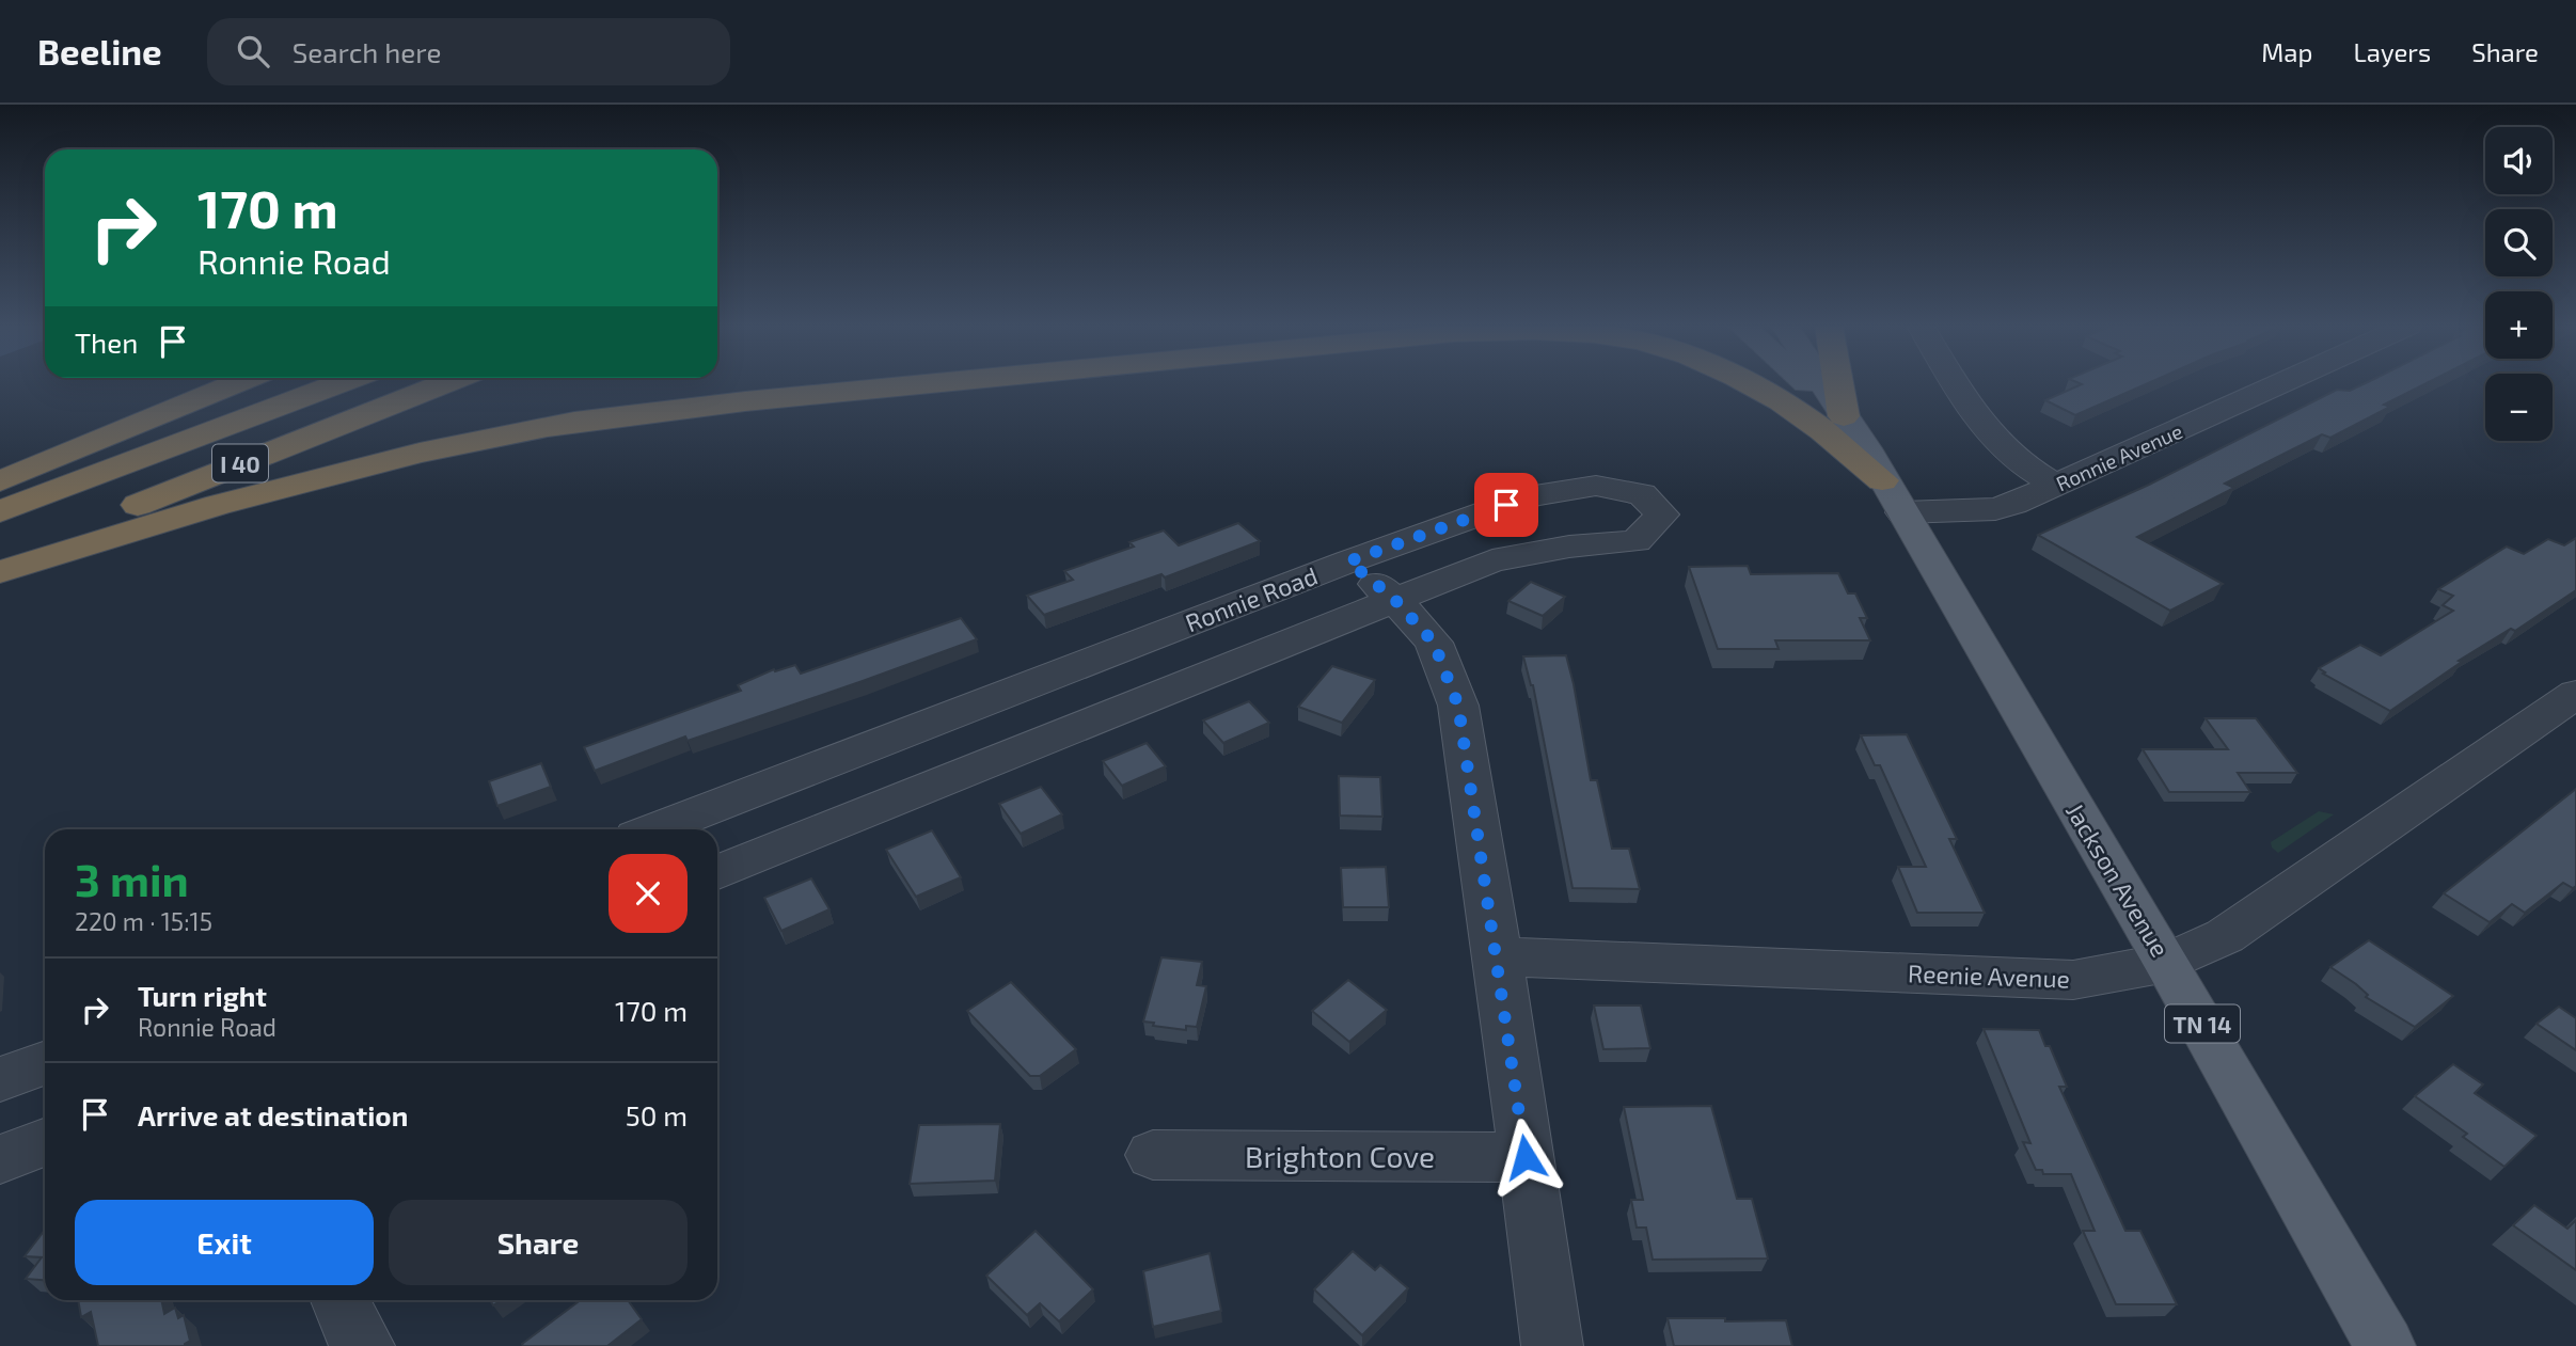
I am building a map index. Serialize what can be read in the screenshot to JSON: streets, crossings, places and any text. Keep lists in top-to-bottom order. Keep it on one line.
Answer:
{"streets":{"highway":["I 40"],"main road":["Jackson Avenue","TN 14"],"street":["Ronnie Avenue","Ronnie Road","Reenie Avenue","Brighton Cove"]},"crossings":[["Ronnie Avenue","Jackson Avenue"],["Jackson Avenue","Reenie Avenue"]],"page":{"header":"Beeline","search":"Search here","nav":["Map","Layers","Share"],"map_buttons":["+","−"],"turn":["170 m","Ronnie Road"],"then":"Then","heading":["3 min","220 m · 15:15"],"list":[{"name":"Turn right","note":"Ronnie Road","value":"170 m"},{"name":"Arrive at destination","value":"50 m"}],"buttons":["Exit","Share"]}}
